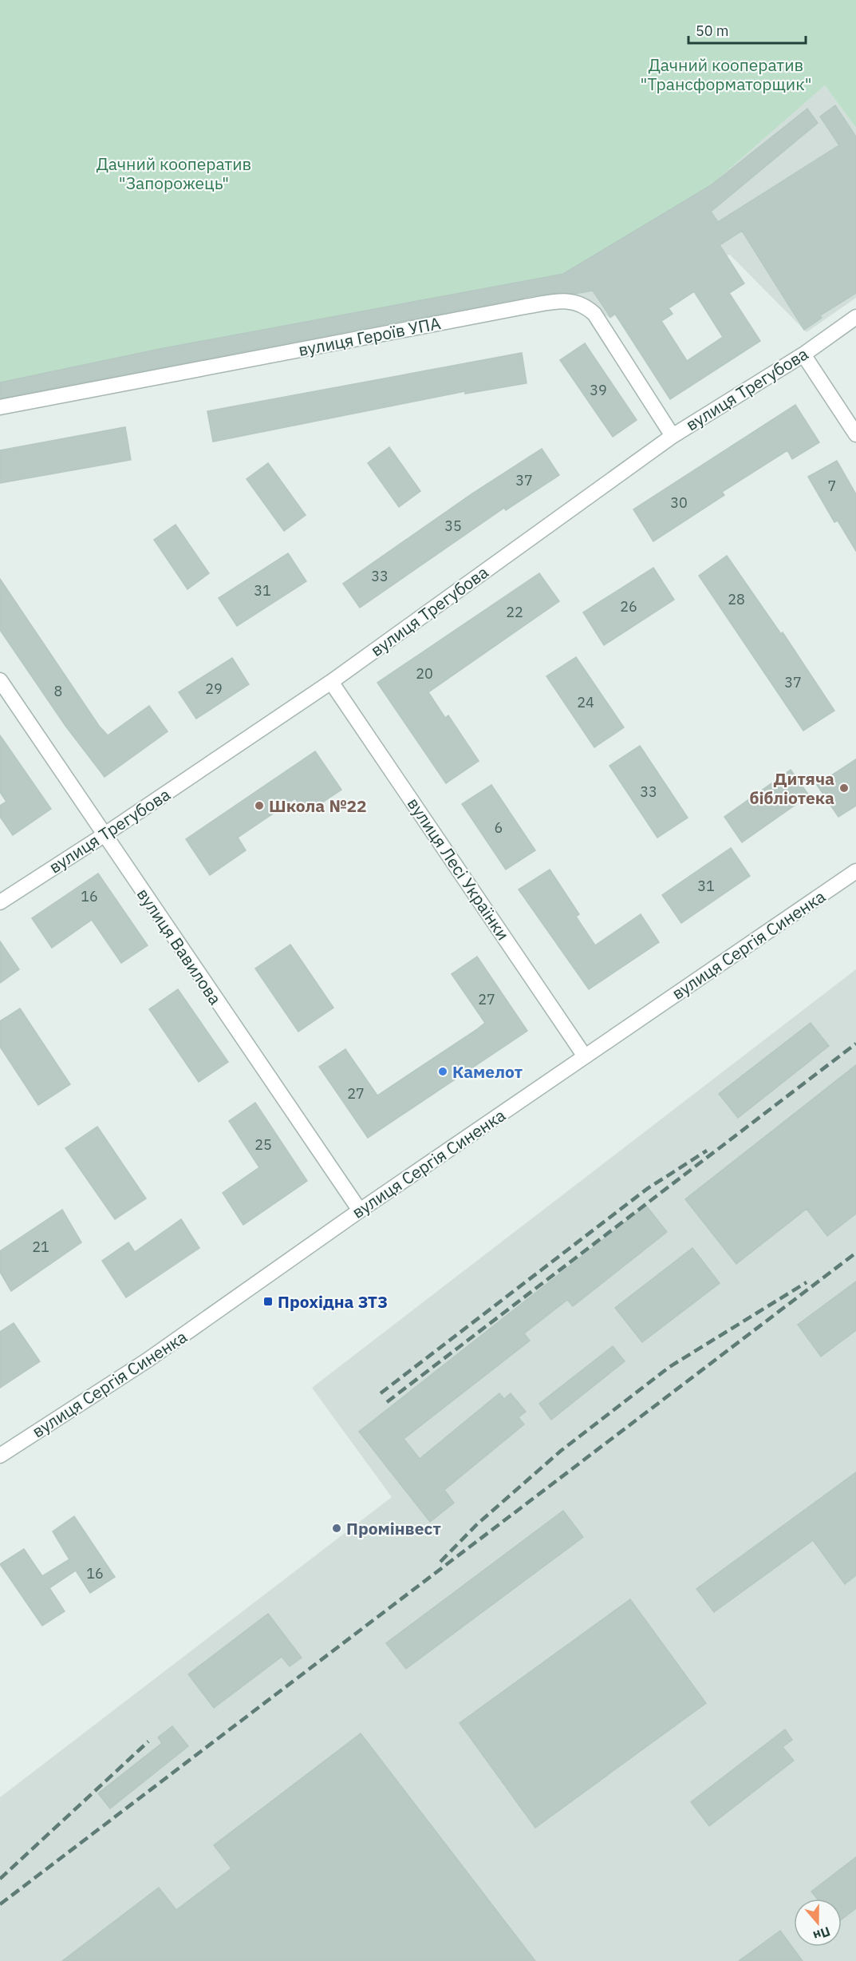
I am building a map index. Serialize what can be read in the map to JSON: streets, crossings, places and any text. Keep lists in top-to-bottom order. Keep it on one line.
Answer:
{"streets":{"street":["вулиця Героїв УПА","вулиця Трегубова","вулиця Лесі Українки","вулиця Сергія Синенка","вулиця Вавилова"]},"crossings":[["вулиця Героїв УПА","вулиця Трегубова"],["вулиця Трегубова","вулиця Лесі Українки"],["вулиця Трегубова","вулиця Вавилова"],["вулиця Лесі Українки","вулиця Сергія Синенка"],["вулиця Сергія Синенка","вулиця Вавилова"]],"parks":["Дачний кооператив \"Трансформаторщик\"","Дачний кооператив \"Запорожець\""],"places":{"other":["Дитяча бібліотека","Школа №22","Камелот","Промінвест"],"transit":["Прохідна ЗТЗ"]},"house_numbers":["39","37","7","30","35","33","31","28","26","22","20","37","29","8","24","33","6","31","16","27","27","25","21","16"],"scale_bar":"50 m","north":"bottom"}
